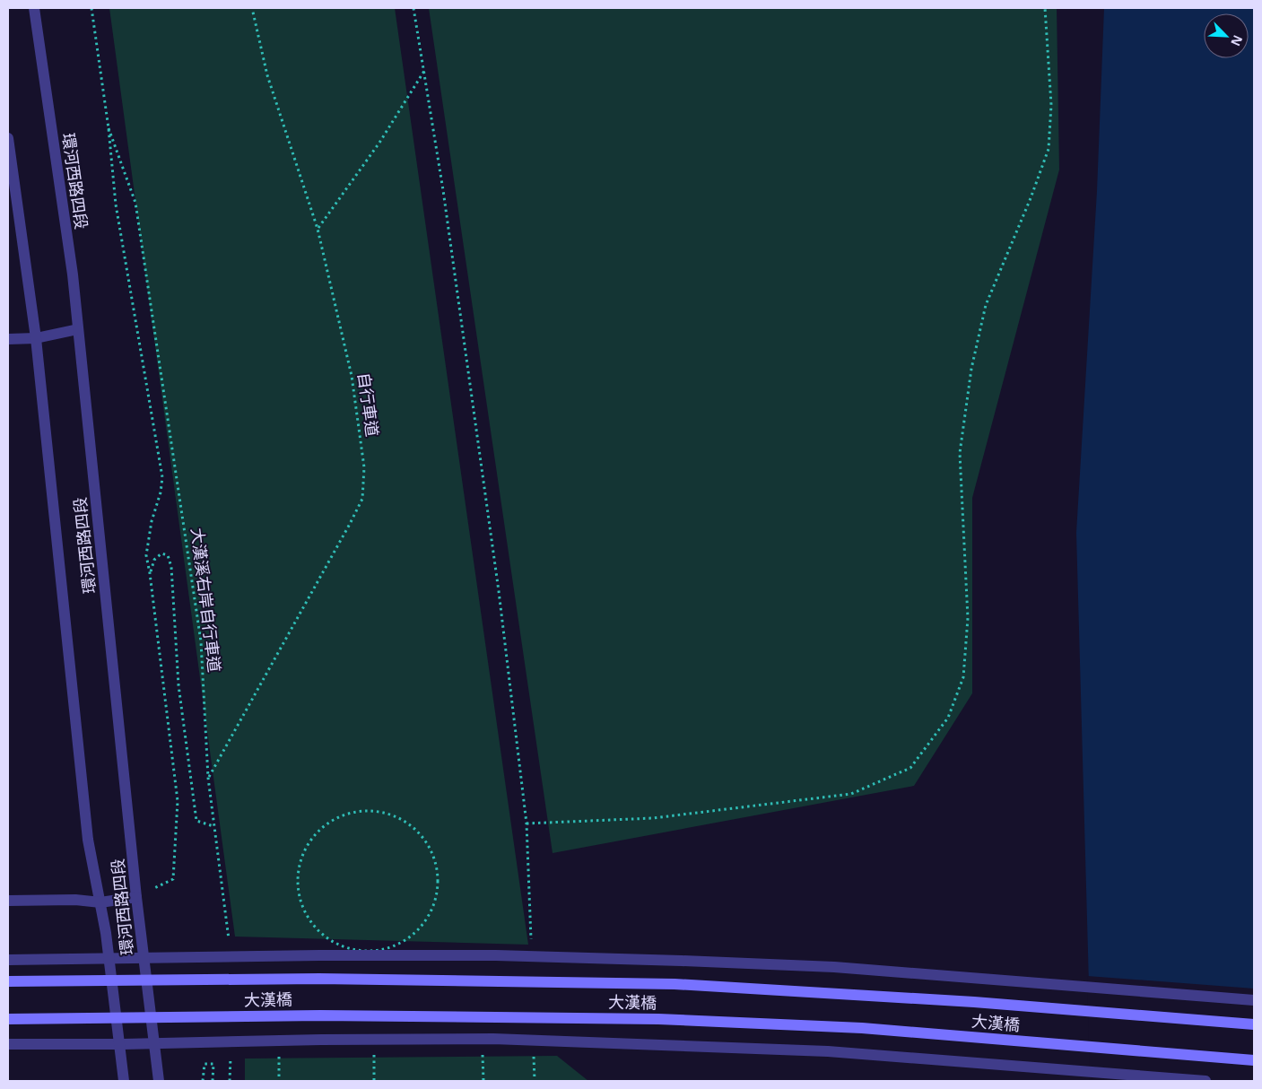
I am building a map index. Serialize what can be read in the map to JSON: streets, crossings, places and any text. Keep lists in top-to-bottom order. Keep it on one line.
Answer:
{"streets":{"main road":["大漢橋"],"street":["環河西路四段"],"path":["自行車道","大漢溪右岸自行車道"]},"crossings":[["自行車道","大漢溪右岸自行車道"]],"north":"bottom right"}
